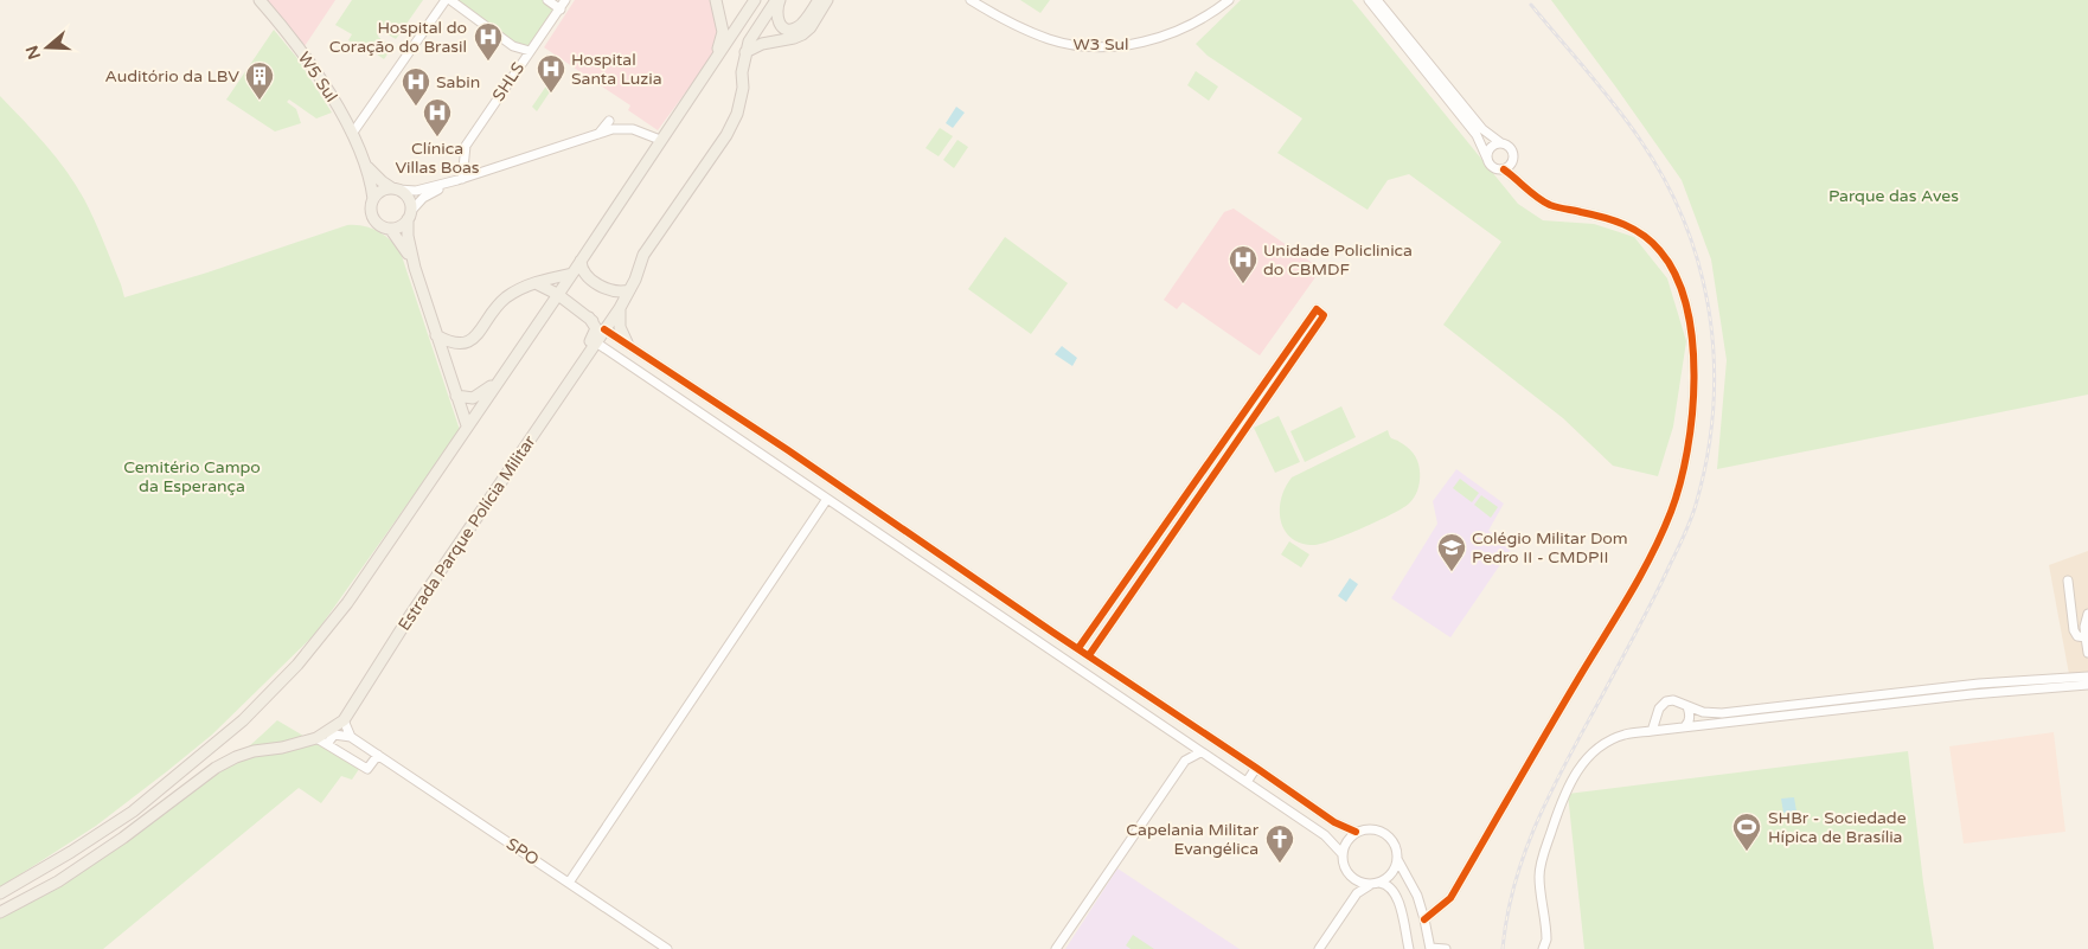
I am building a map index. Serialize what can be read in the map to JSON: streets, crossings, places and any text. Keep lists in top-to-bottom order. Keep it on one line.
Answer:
{"streets":{"main road":["W5 Sul","Estrada Parque Polícia Militar"],"street":["W3 Sul","SHLS","SPO"]},"parks":["Parque das Aves","Cemitério Campo da Esperança"],"places":{"hospital":["Hospital do Coração do Brasil","Hospital Santa Luzia","Sabin","Clínica Villas Boas","Unidade Policlinica do CBMDF"],"building":["Auditório da LBV"],"school or university":["Colégio Militar Dom Pedro II - CMDPII"],"sports":["SHBr - Sociedade Hípica de Brasília"],"church":["Capelania Militar Evangélica"]},"north":"left"}
